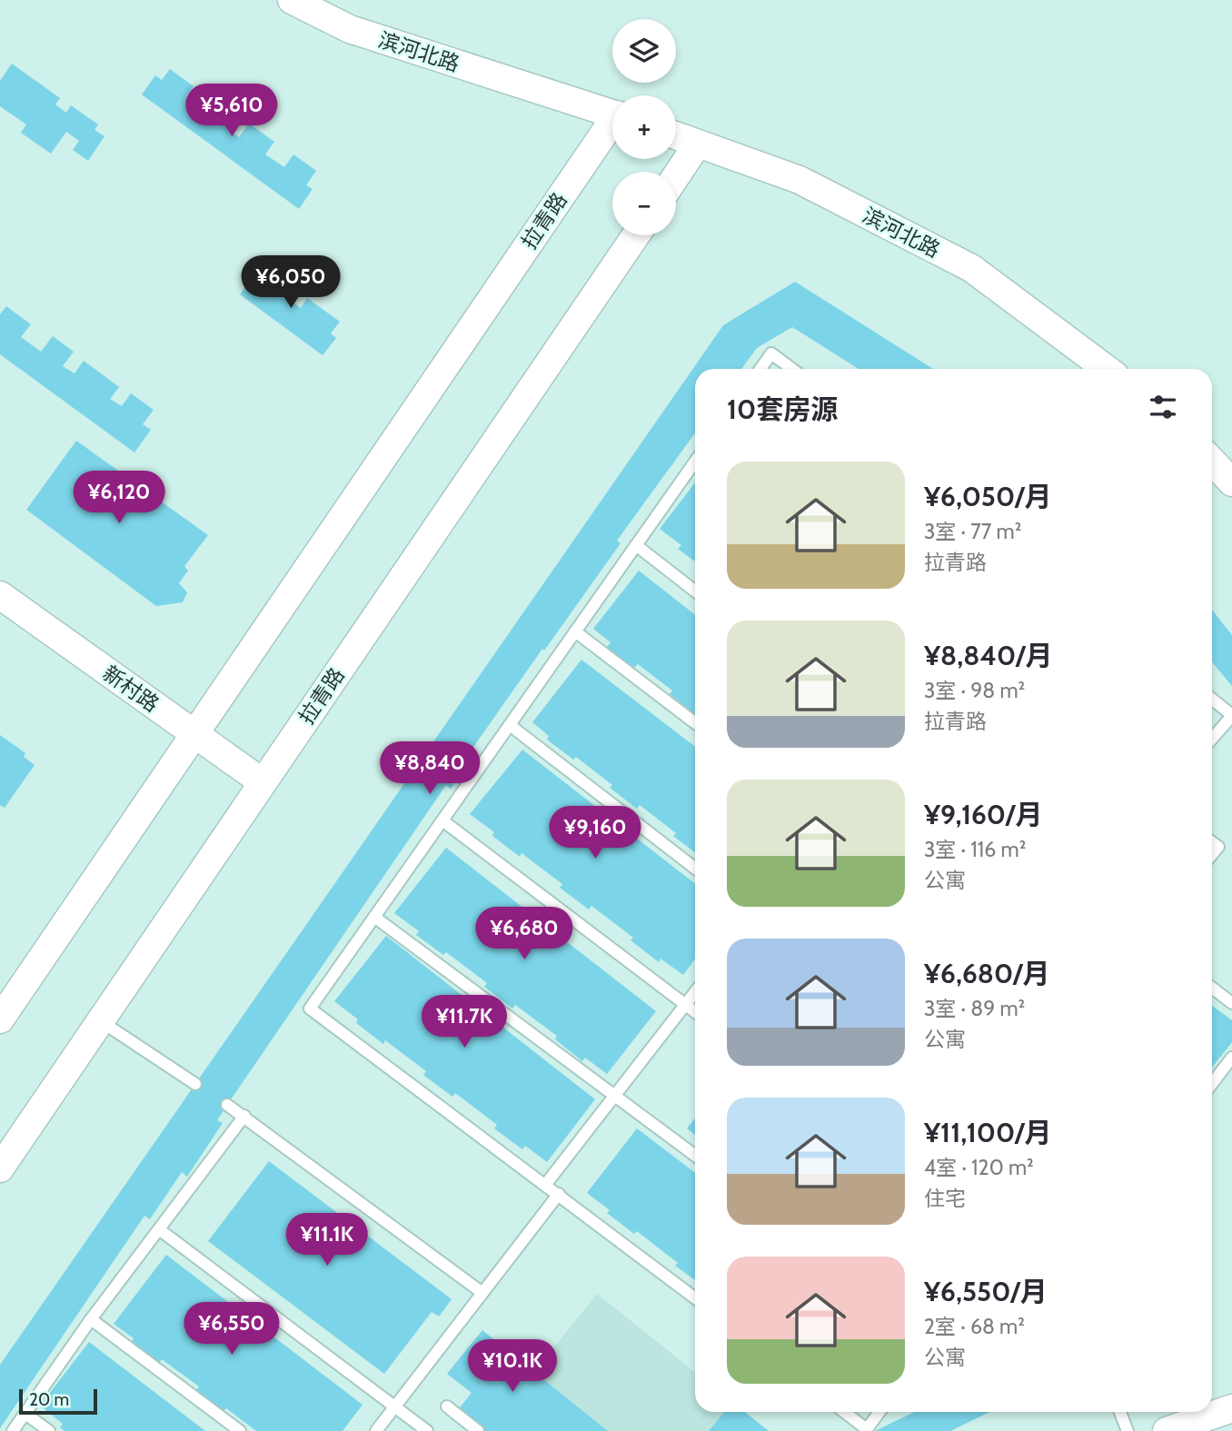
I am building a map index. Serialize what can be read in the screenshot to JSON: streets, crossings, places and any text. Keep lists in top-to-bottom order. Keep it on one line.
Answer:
{"streets":{"street":["滨河北路","拉青路","新村路"]},"crossings":[["拉青路","新村路"]],"scale_bar":"20 m","page":{"map_buttons":["+","−"],"price":["¥5,610","¥6,050","¥6,120","¥8,840","¥9,160","¥6,680","¥11.7K","¥11.1K","¥6,550","¥10.1K"],"heading":"10套房源","list":[{"name":"¥6,050/月","note":"3室 · 77 m² · 拉青路"},{"name":"¥8,840/月","note":"3室 · 98 m² · 拉青路"},{"name":"¥9,160/月","note":"3室 · 116 m² · 公寓"},{"name":"¥6,680/月","note":"3室 · 89 m² · 公寓"},{"name":"¥11,100/月","note":"4室 · 120 m² · 住宅"},{"name":"¥6,550/月","note":"2室 · 68 m² · 公寓"}],"scale":"20 m"}}
